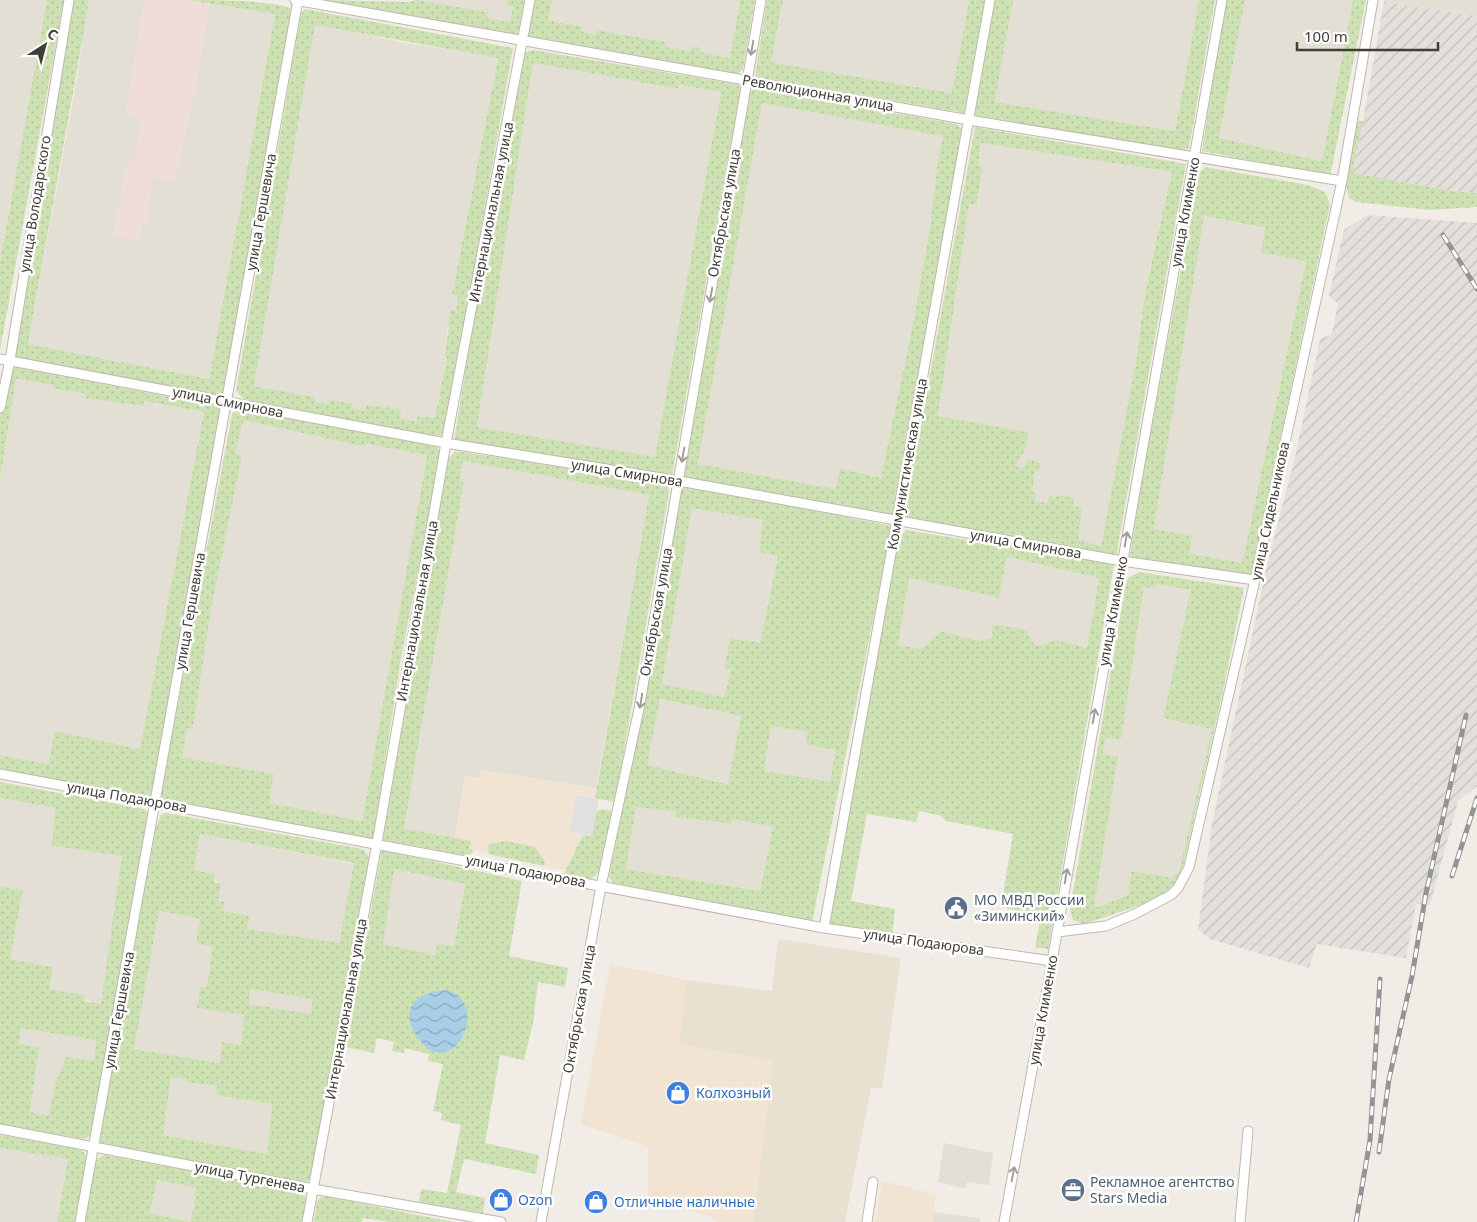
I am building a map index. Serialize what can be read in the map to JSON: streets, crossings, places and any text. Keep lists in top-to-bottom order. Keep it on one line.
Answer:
{"streets":{"street":["Революционная улица","улица Володарского","улица Гершевича","Интернациональная улица","улица Клименко","Октябрьская улица","улица Смирнова","Коммунистическая улица","улица Сидельникова","улица Подаюрова","улица Тургенева"]},"crossings":[["Революционная улица","улица Гершевича"],["Революционная улица","Интернациональная улица"],["Революционная улица","улица Клименко"],["Революционная улица","Октябрьская улица"],["Революционная улица","Коммунистическая улица"],["Революционная улица","улица Сидельникова"],["улица Володарского","улица Смирнова"],["улица Гершевича","улица Смирнова"],["улица Гершевича","улица Подаюрова"],["улица Гершевича","улица Тургенева"],["Интернациональная улица","улица Смирнова"],["Интернациональная улица","улица Подаюрова"],["Интернациональная улица","улица Тургенева"],["улица Клименко","улица Смирнова"],["улица Клименко","улица Сидельникова"],["улица Клименко","улица Подаюрова"],["Октябрьская улица","улица Смирнова"],["Октябрьская улица","улица Подаюрова"],["улица Смирнова","Коммунистическая улица"],["улица Смирнова","улица Сидельникова"],["Коммунистическая улица","улица Подаюрова"]],"one_way":["улица Клименко","Октябрьская улица"],"places":{"public building":["МО МВД России «Зиминский»"],"shop":["Колхозный","Ozon","Отличные наличные"],"office":["Рекламное агентство Stars Media"]},"scale_bar":"100 m","north":"top right"}
